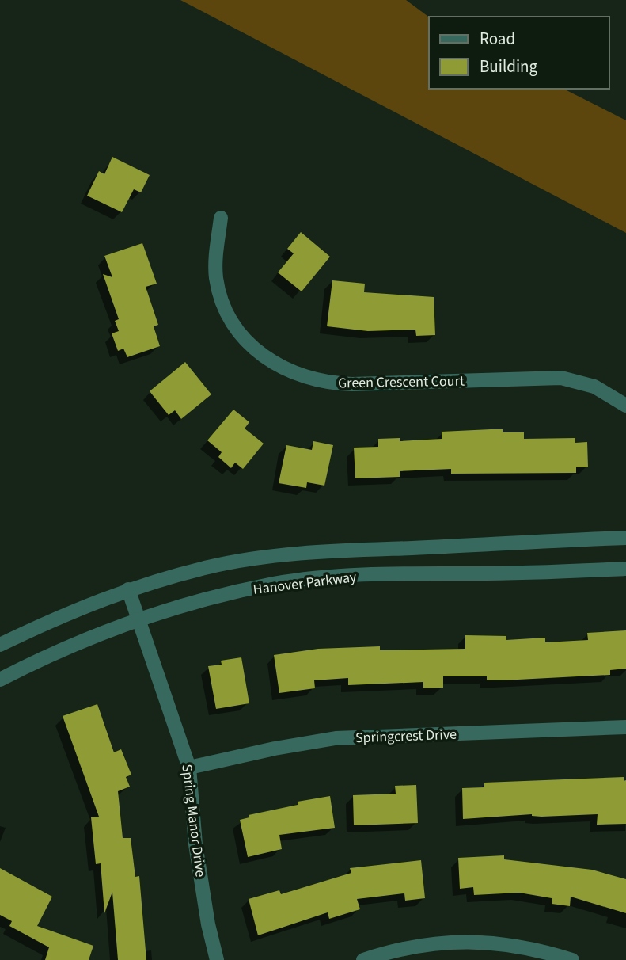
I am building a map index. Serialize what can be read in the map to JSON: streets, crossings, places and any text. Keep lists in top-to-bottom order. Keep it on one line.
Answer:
{"streets":{"street":["Green Crescent Court","Hanover Parkway","Springcrest Drive","Spring Manor Drive"]},"crossings":[["Hanover Parkway","Spring Manor Drive"],["Springcrest Drive","Spring Manor Drive"]],"legend":["Road","Building"]}
